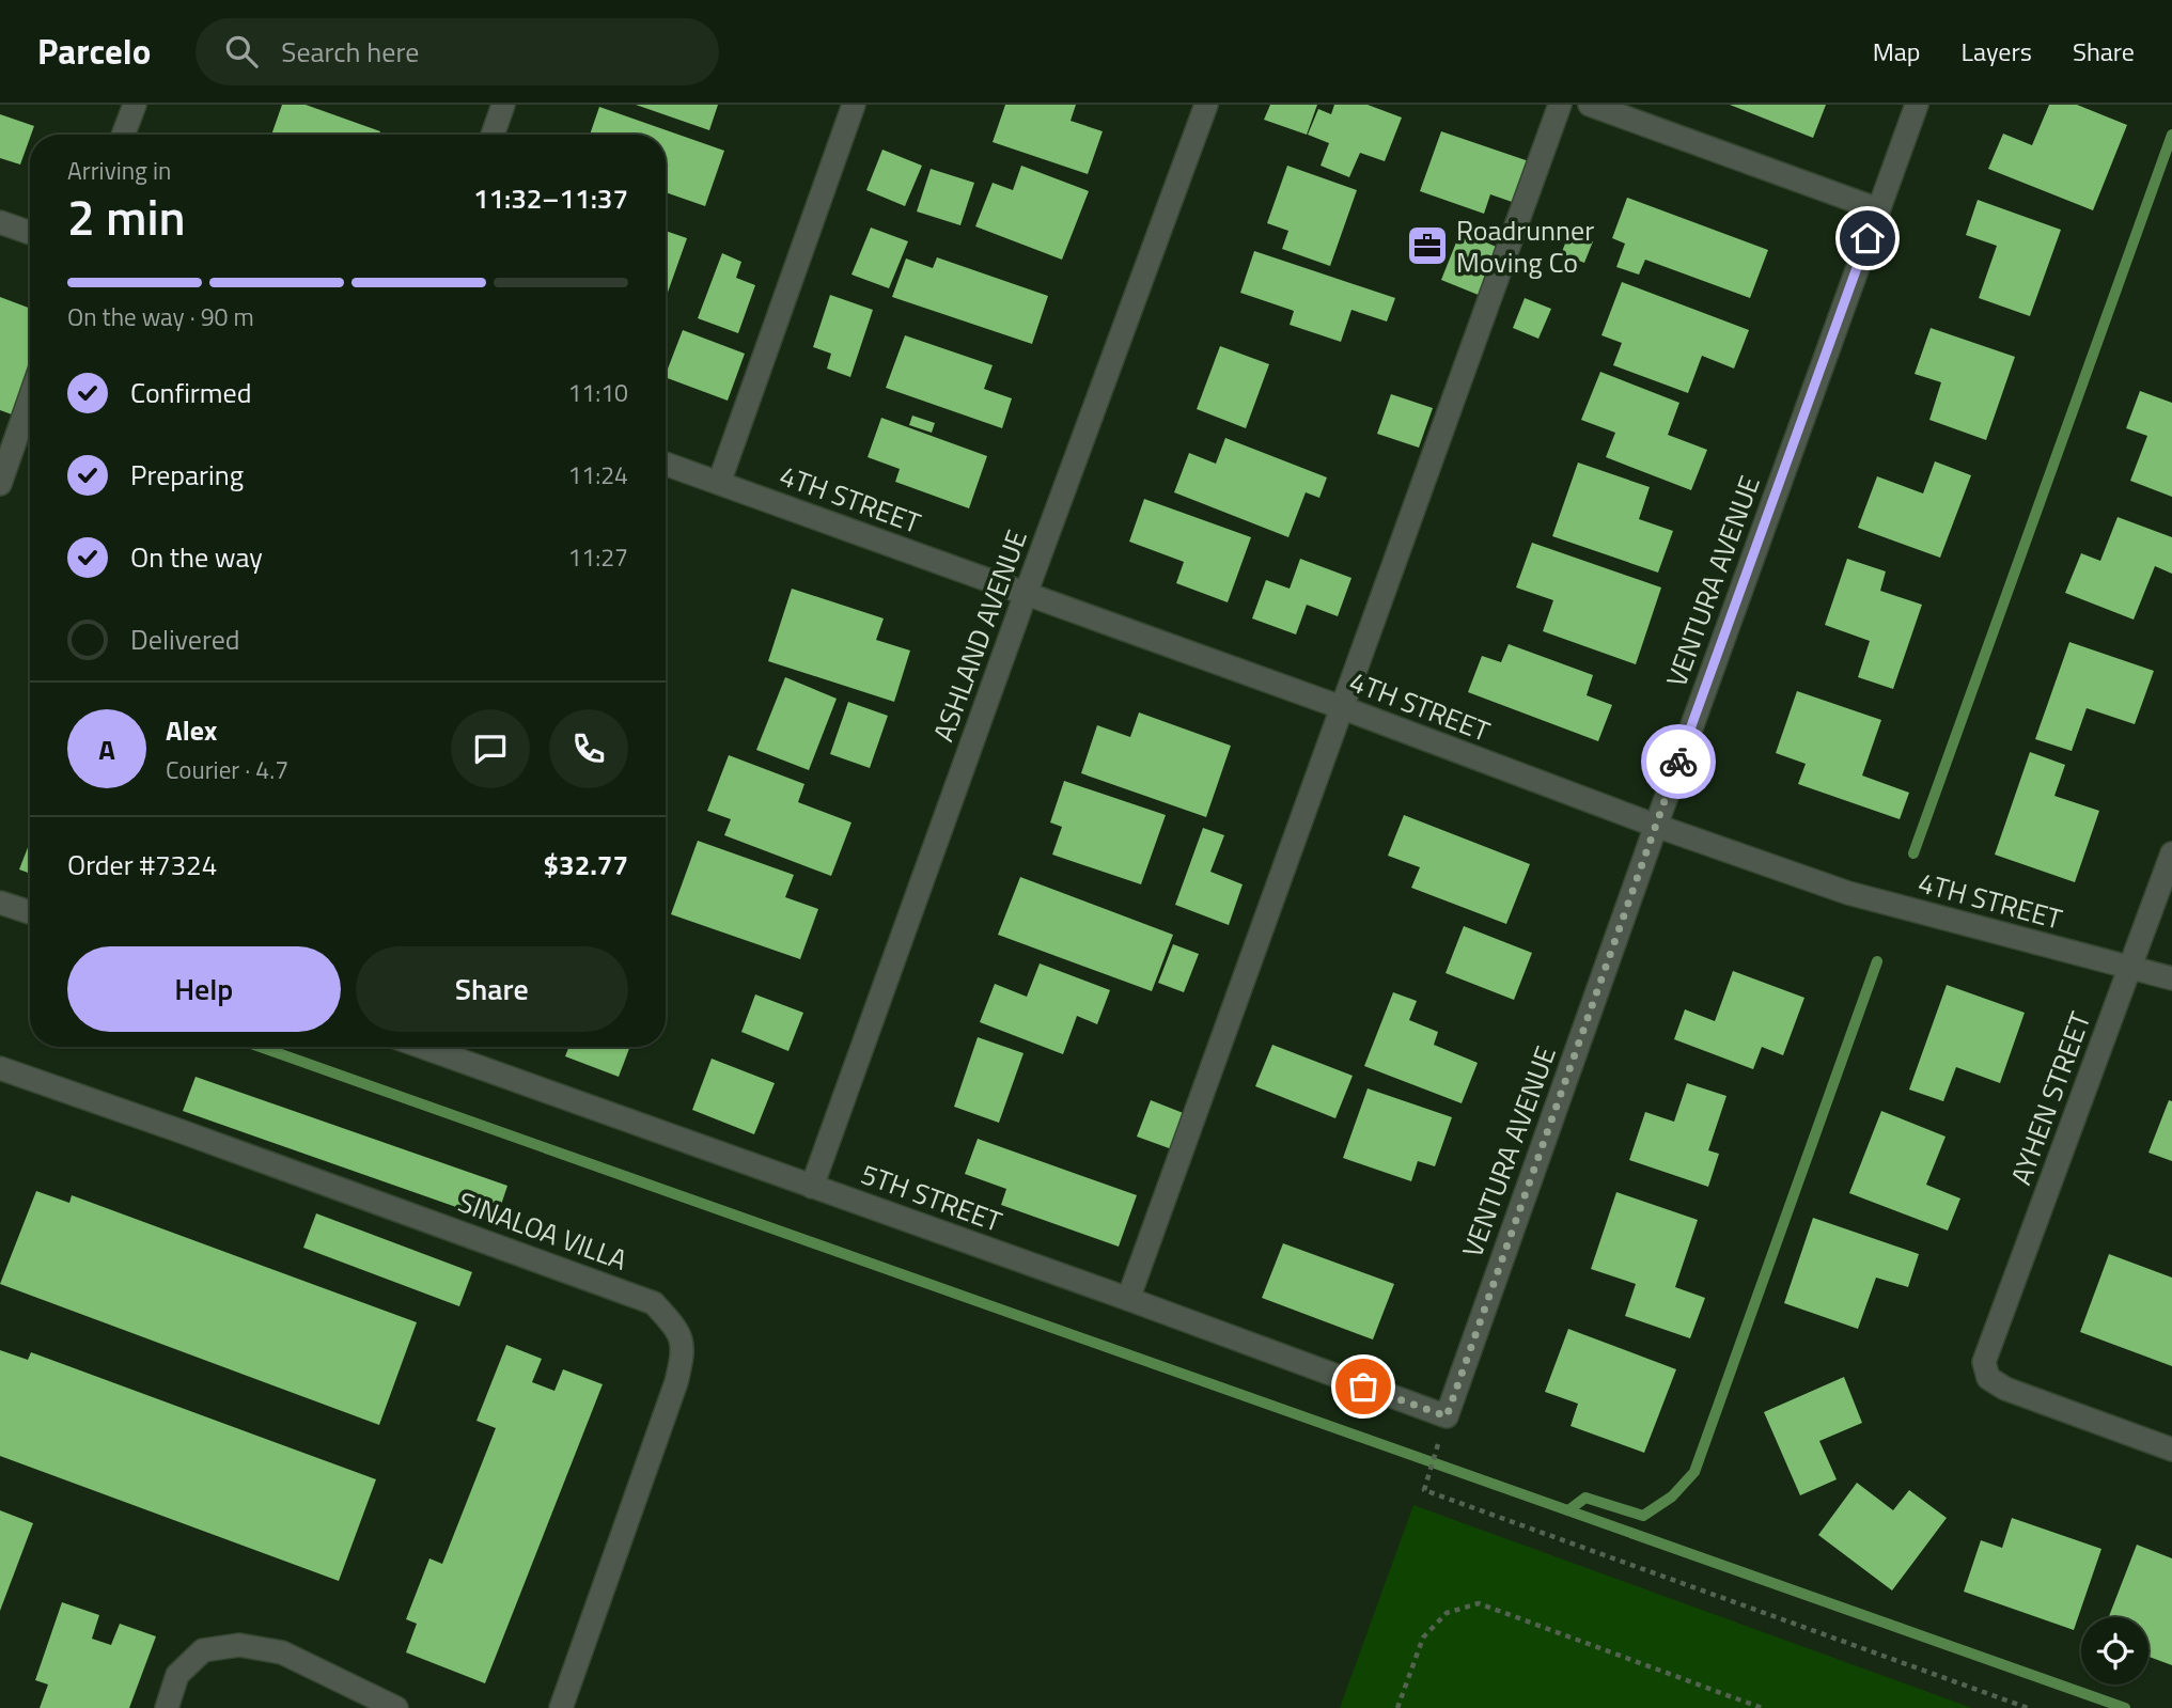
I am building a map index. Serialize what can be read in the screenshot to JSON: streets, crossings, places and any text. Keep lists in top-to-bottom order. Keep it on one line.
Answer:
{"streets":{"street":["4TH STREET","VENTURA AVENUE","ASHLAND AVENUE","AYHEN STREET","5TH STREET","SINALOA VILLA"]},"crossings":[["4TH STREET","VENTURA AVENUE"],["4TH STREET","ASHLAND AVENUE"],["4TH STREET","AYHEN STREET"],["VENTURA AVENUE","5TH STREET"],["ASHLAND AVENUE","5TH STREET"]],"places":{"office":["Roadrunner Moving Co"]},"page":{"header":"Parcelo","search":"Search here","nav":["Map","Layers","Share"],"heading":["2 min","Arriving in","11:32–11:37"],"panel":["Alex","Courier · 4.7","Order #7324","$32.77"],"bar":"On the way · 90 m","list":[["Confirmed","11:10"],["Preparing","11:24"],["On the way","11:27"],"Delivered"],"round":"A","buttons":["Help","Share"]}}
